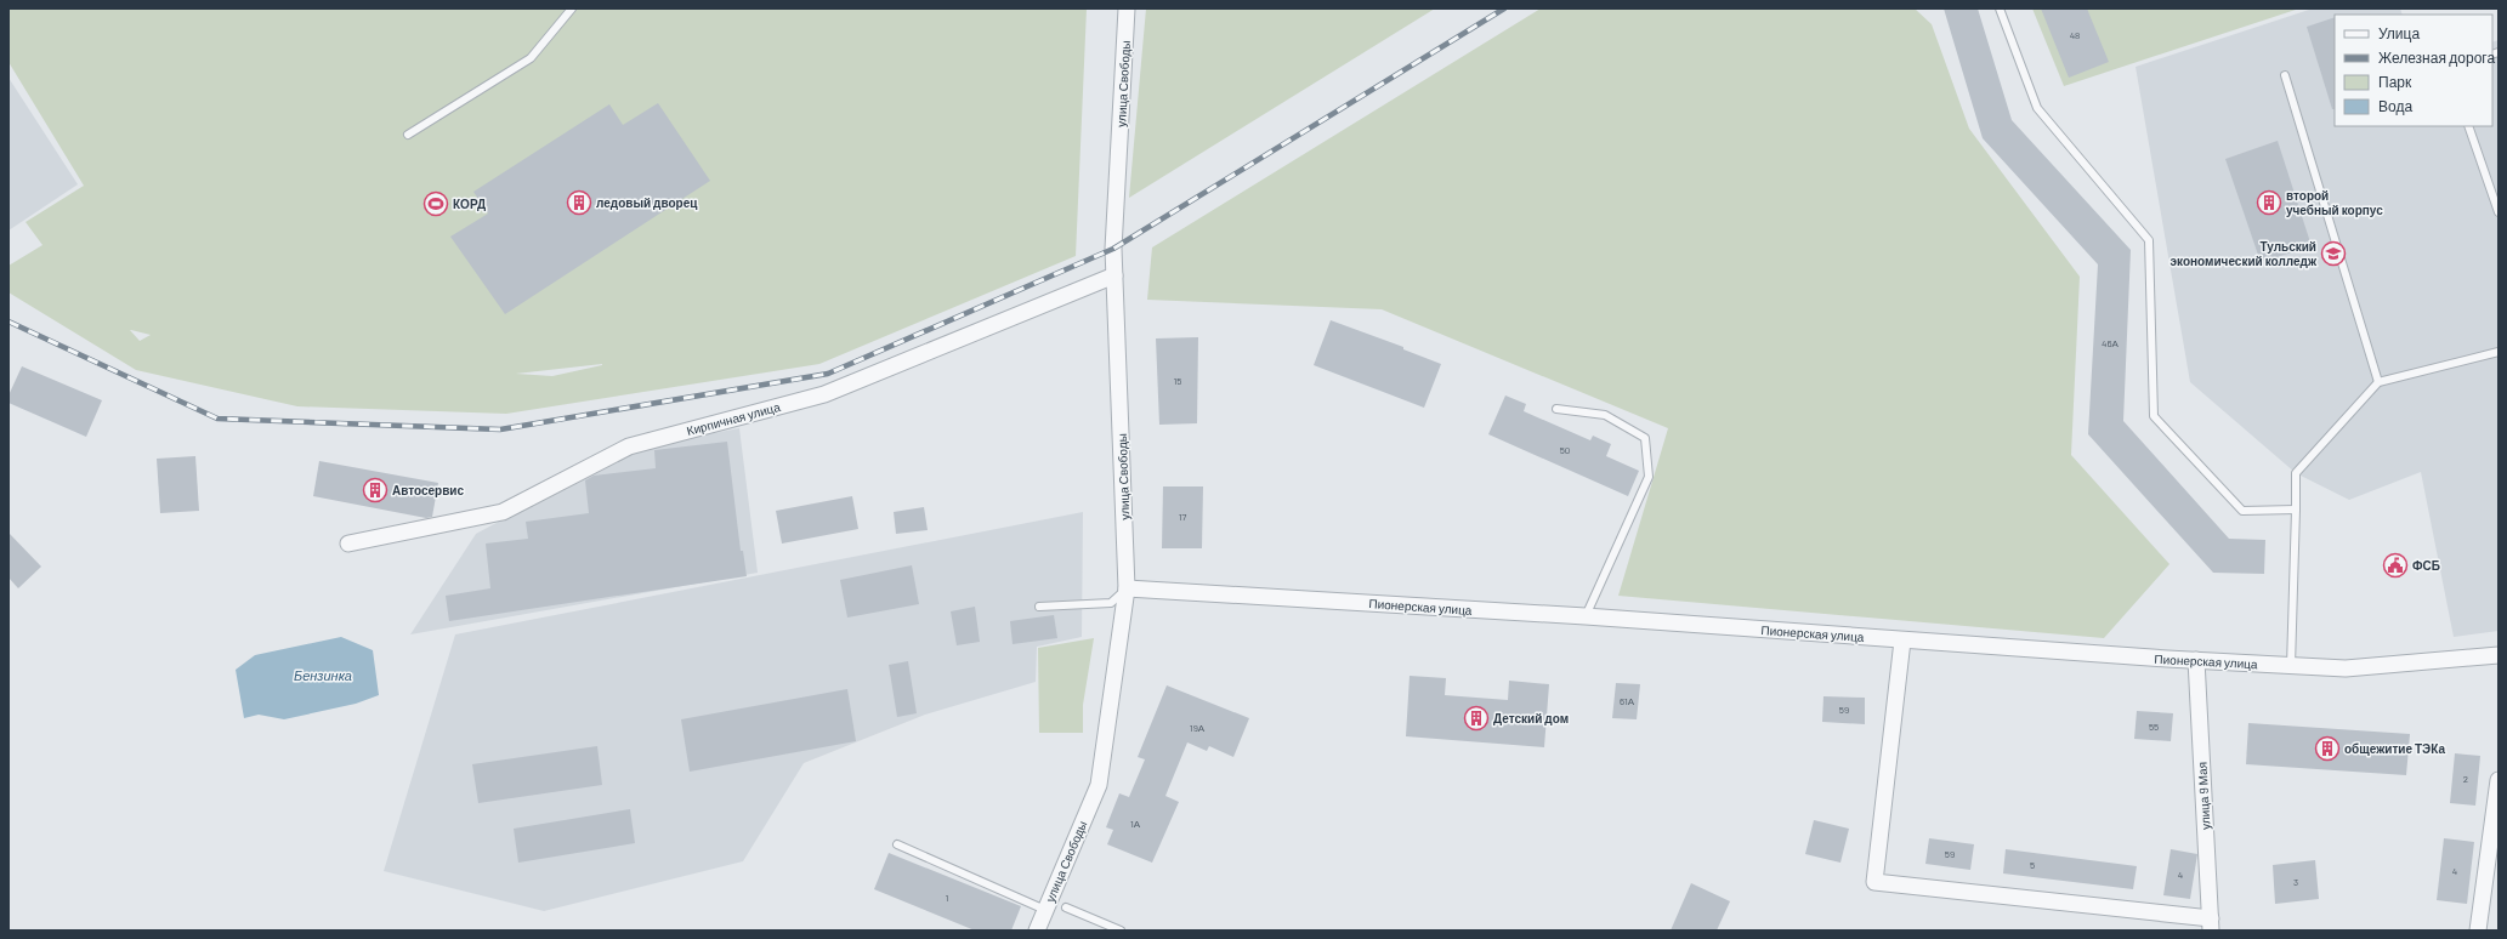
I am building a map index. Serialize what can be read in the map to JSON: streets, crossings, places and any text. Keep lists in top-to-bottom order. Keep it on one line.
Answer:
{"streets":{"street":["улица Свободы","Кирпичная улица","Пионерская улица","улица 9 Мая"]},"crossings":[["улица Свободы","Кирпичная улица"],["улица Свободы","Пионерская улица"],["Пионерская улица","улица 9 Мая"]],"water":["Бензинка"],"places":{"building":["ледовый дворец","второй учебный корпус","Автосервис","Детский дом","общежитие ТЭКа"],"sports":["КОРД"],"school or university":["Тульский экономический колледж"],"public building":["ФСБ"]},"house_numbers":["48","46А","15","50","17","61А","59","55","19А","2","1А","59","5","4","4","3","1"],"legend":["Улица","Железная дорога","Парк","Вода"]}
